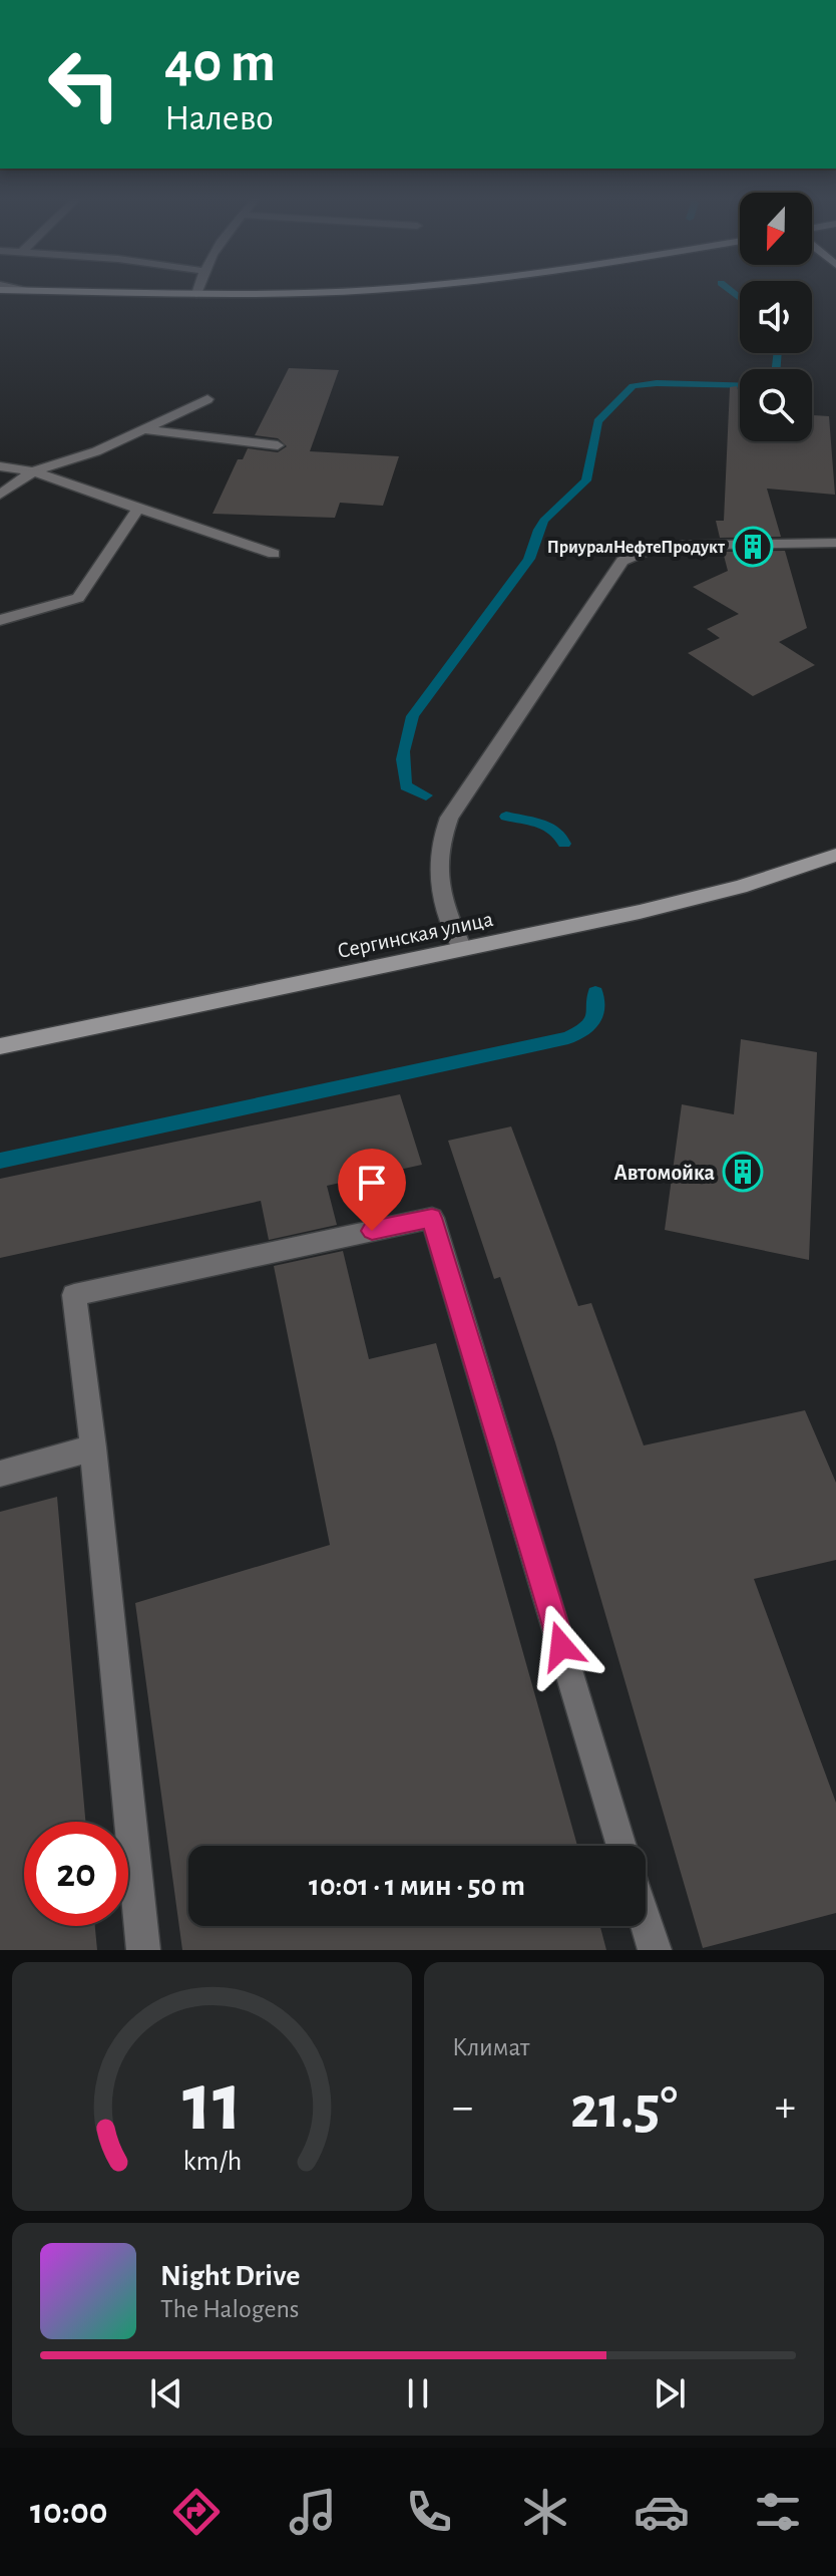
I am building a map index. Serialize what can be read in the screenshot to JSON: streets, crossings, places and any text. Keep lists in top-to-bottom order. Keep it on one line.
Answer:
{"streets":{"main road":["Сергинская улица"]},"places":{"building":["ПриуралНефтеПродукт","Автомойка"]},"north":"bottom","page":{"turn":["40 m","Налево"],"limit":"20","trip":"10:01 · 1 мин · 50 m","tile":"Климат","heat":["−","21.5°","+"],"song":["Night Drive","The Halogens"],"tabs":"10:00","gauge":["11","km/h"]}}
